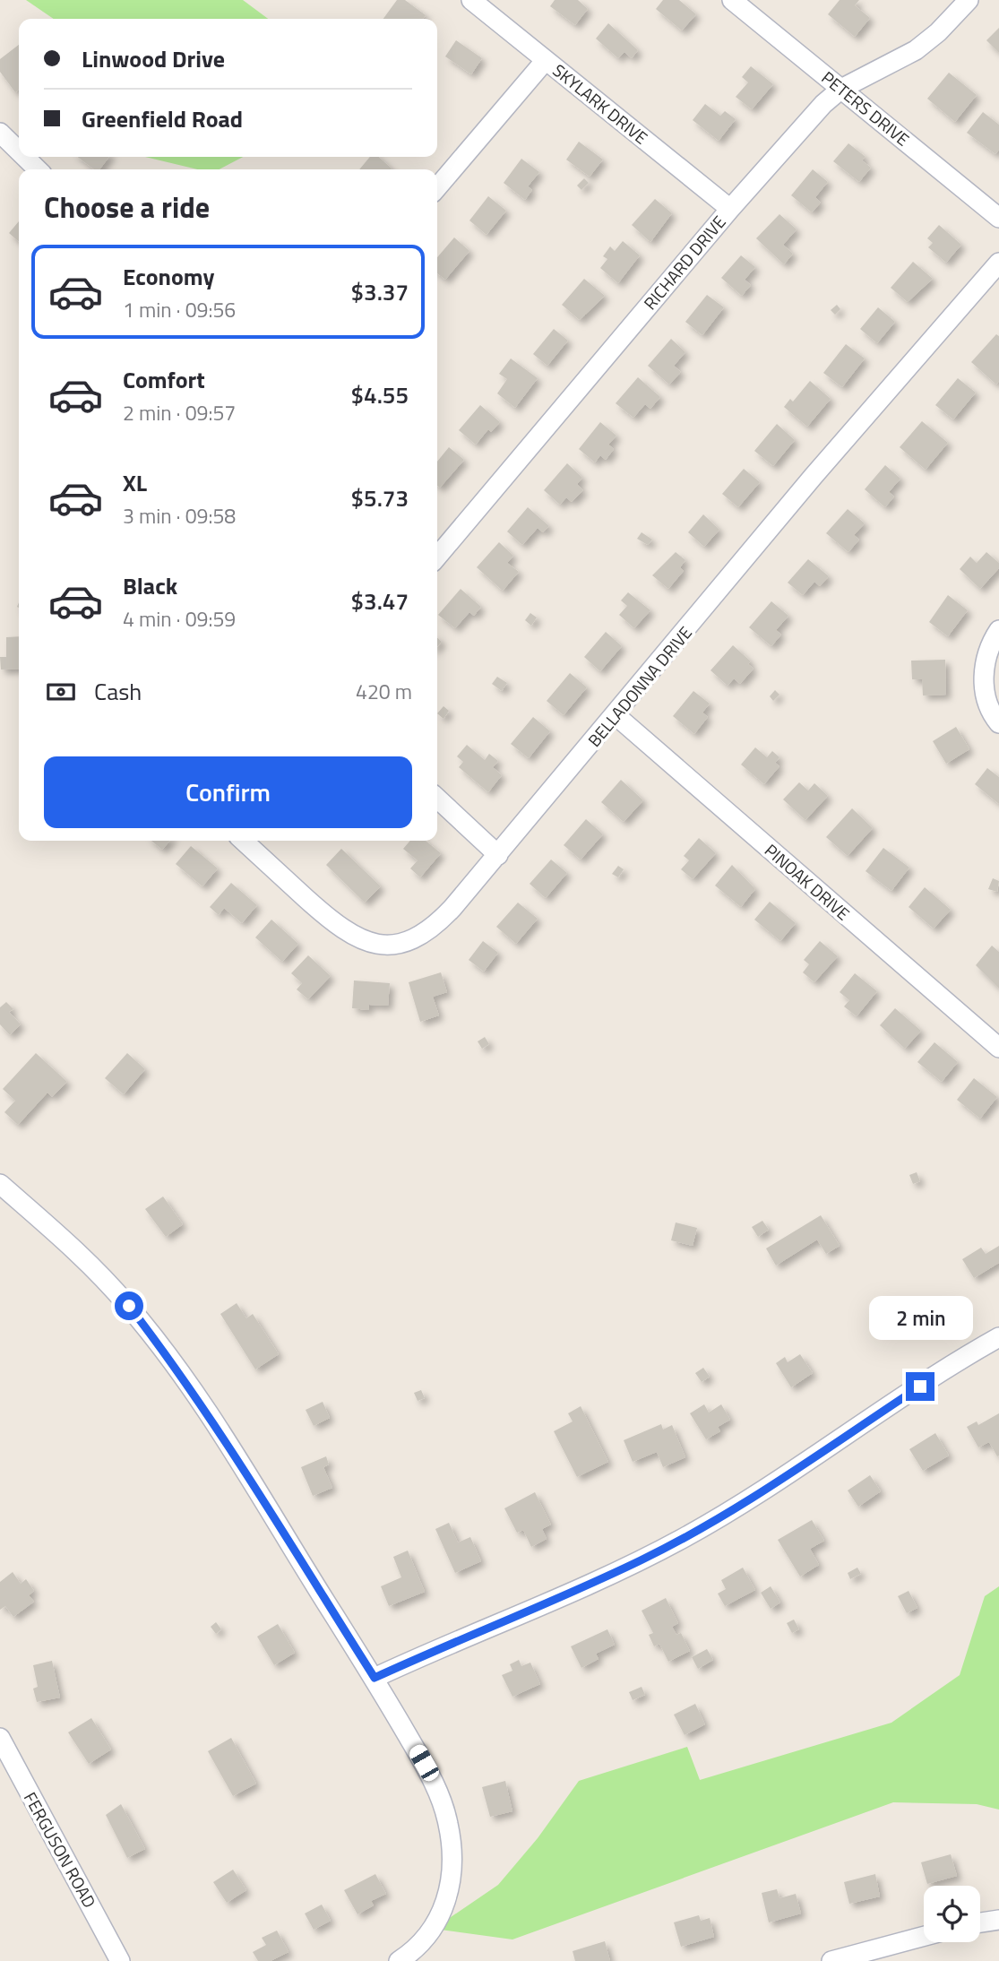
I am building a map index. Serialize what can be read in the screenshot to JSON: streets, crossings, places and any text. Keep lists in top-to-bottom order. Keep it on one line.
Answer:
{"streets":{"street":["SKYLARK DRIVE","PETERS DRIVE","RICHARD DRIVE","BELLADONNA DRIVE","PINOAK DRIVE","FERGUSON ROAD"]},"crossings":[["SKYLARK DRIVE","RICHARD DRIVE"],["PETERS DRIVE","RICHARD DRIVE"],["BELLADONNA DRIVE","PINOAK DRIVE"]],"page":{"banner":["Linwood Drive","Greenfield Road"],"heading":"Choose a ride","list":[{"name":"Economy","note":"1 min · 09:56","value":"$3.37"},{"name":"Comfort","note":"2 min · 09:57","value":"$4.55"},{"name":"XL","note":"3 min · 09:58","value":"$5.73"},{"name":"Black","note":"4 min · 09:59","value":"$3.47"}],"pay":["Cash","420 m"],"buttons":"Confirm","bubble":"2 min"}}
